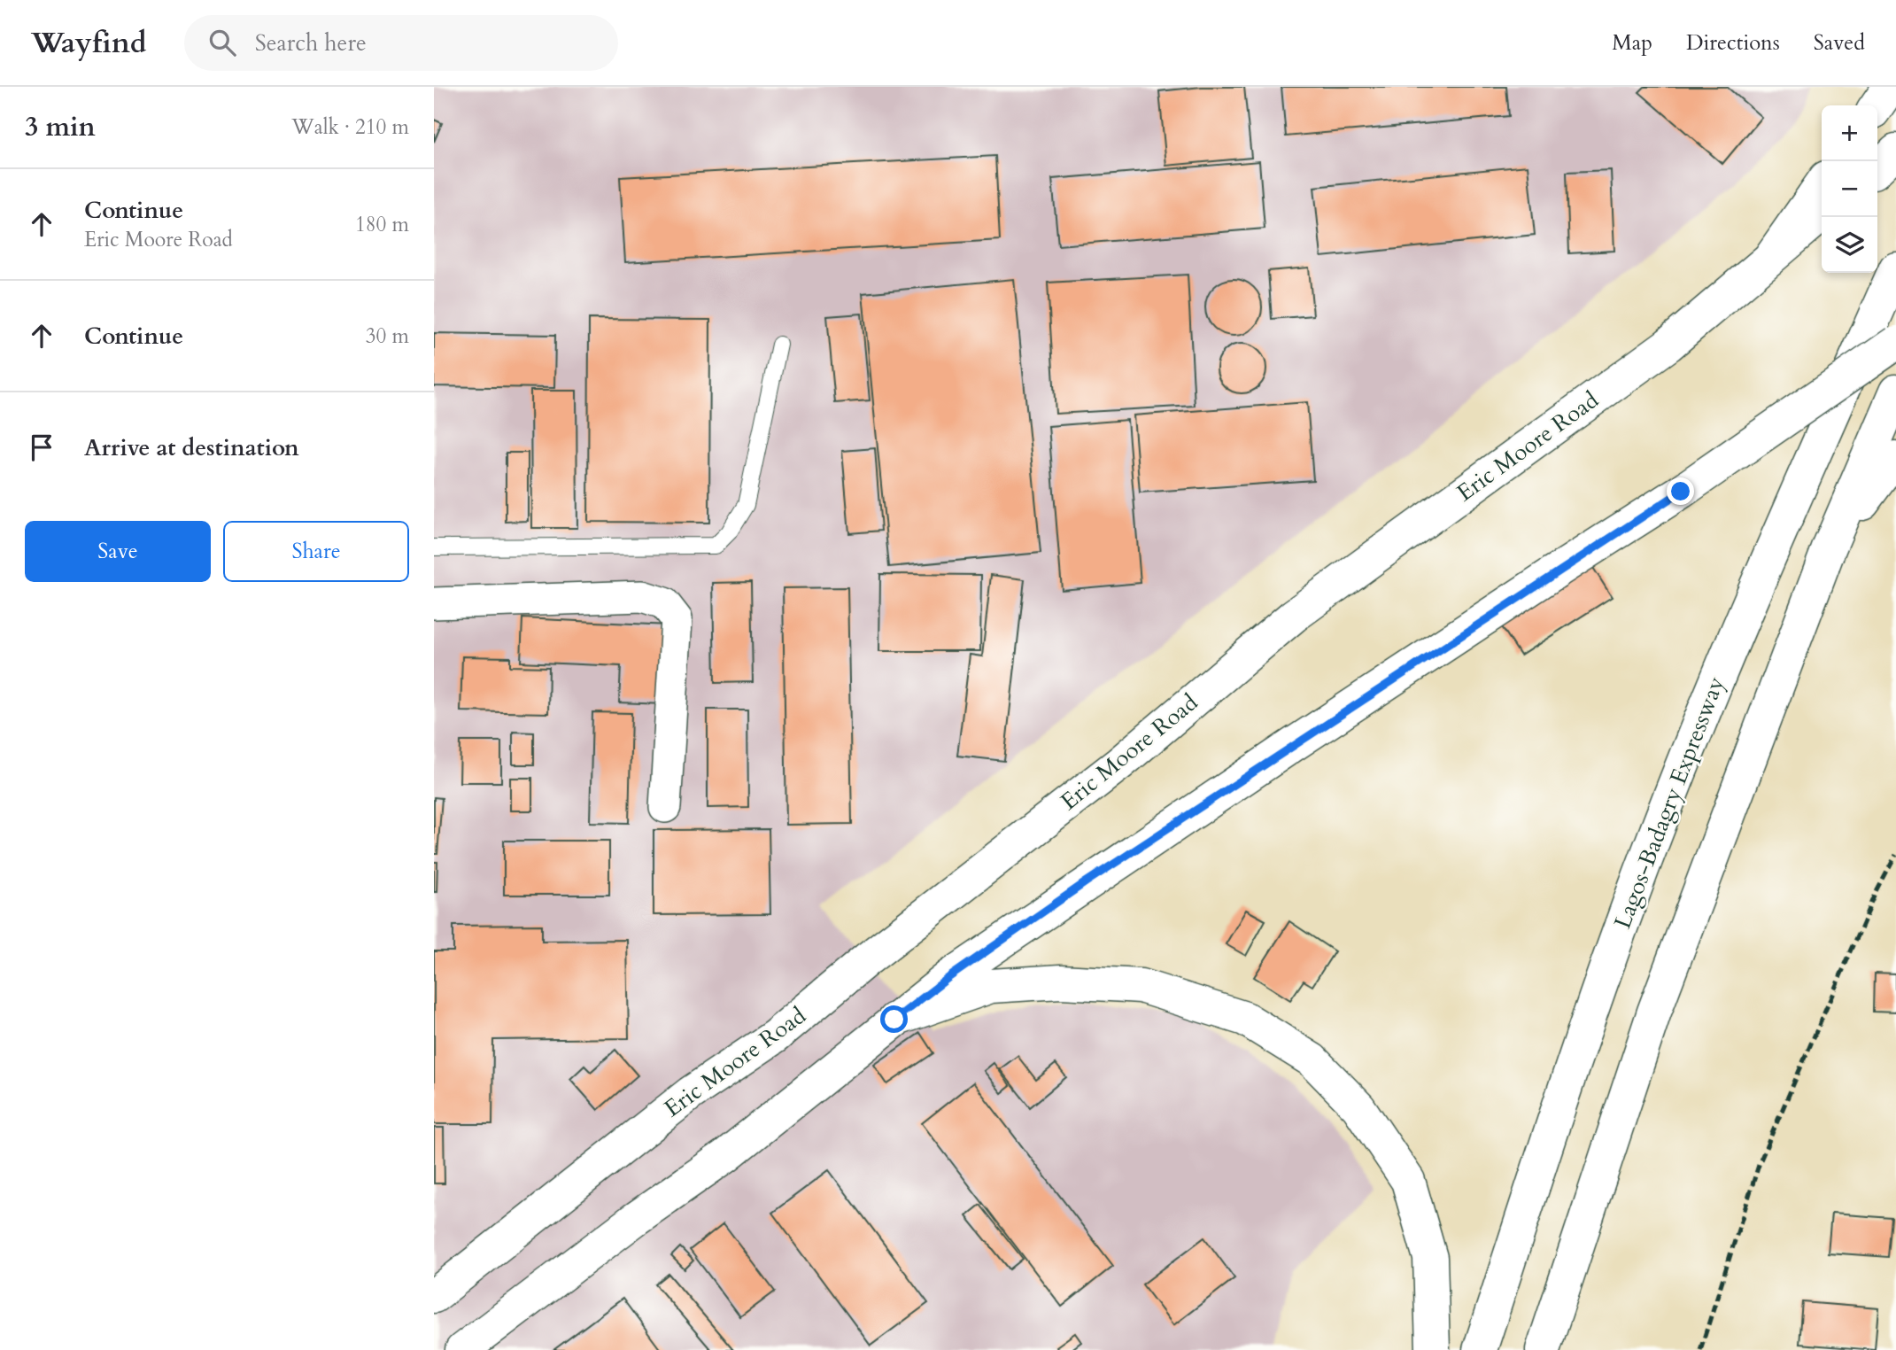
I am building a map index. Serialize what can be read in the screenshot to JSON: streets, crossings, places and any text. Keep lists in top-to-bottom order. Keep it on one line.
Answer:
{"streets":{"main road":["Eric Moore Road","Lagos-Badagry Expressway"]},"page":{"header":"Wayfind","search":"Search here","nav":["Map","Directions","Saved"],"heading":["3 min","Walk · 210 m"],"map_buttons":["+","−"],"list":[["Continue","Eric Moore Road","180 m"],["Continue","30 m"],"Arrive at destination"],"buttons":["Save","Share"]}}
